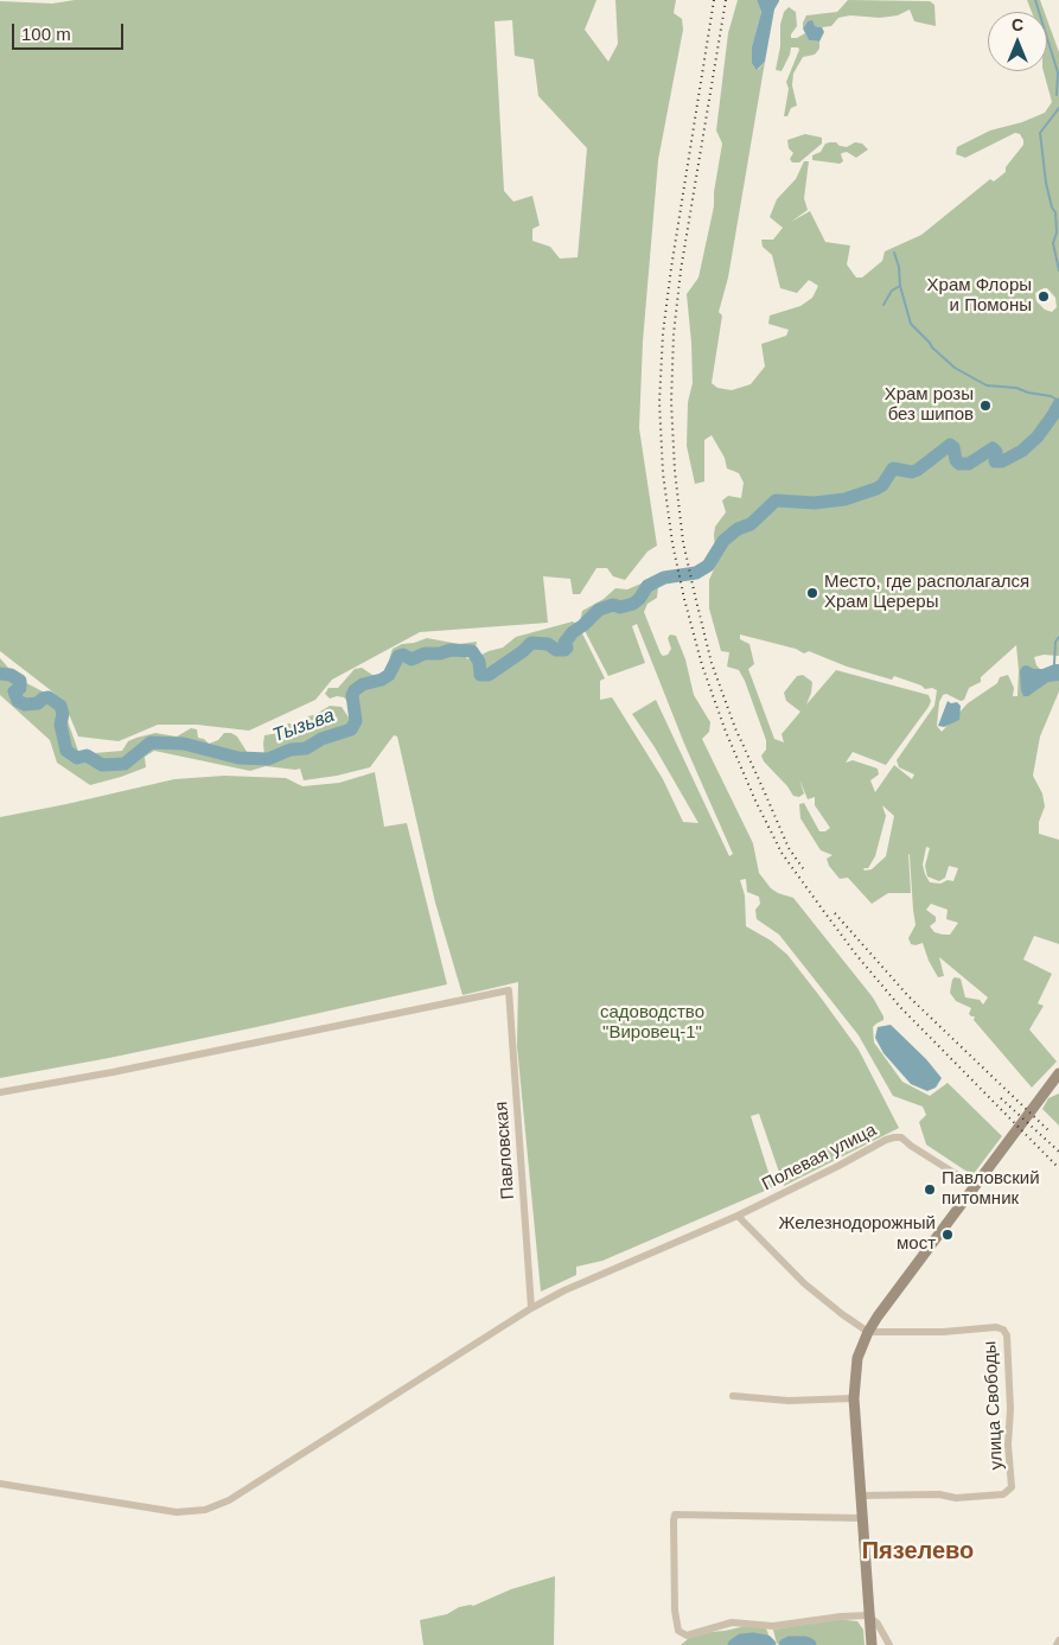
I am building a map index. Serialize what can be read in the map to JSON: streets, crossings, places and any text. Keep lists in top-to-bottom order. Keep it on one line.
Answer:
{"streets":{"street":["Павловская","Полевая улица","улица Свободы"]},"districts":["Пязелево"],"water":["Тызьва"],"parks":["садоводство \"Вировец-1\""],"places":["Храм Флоры и Помоны","Храм розы без шипов","Место, где располагался Храм Цереры","Павловский питомник","Железнодорожный мост"],"scale_bar":"100 m","north":"top"}
